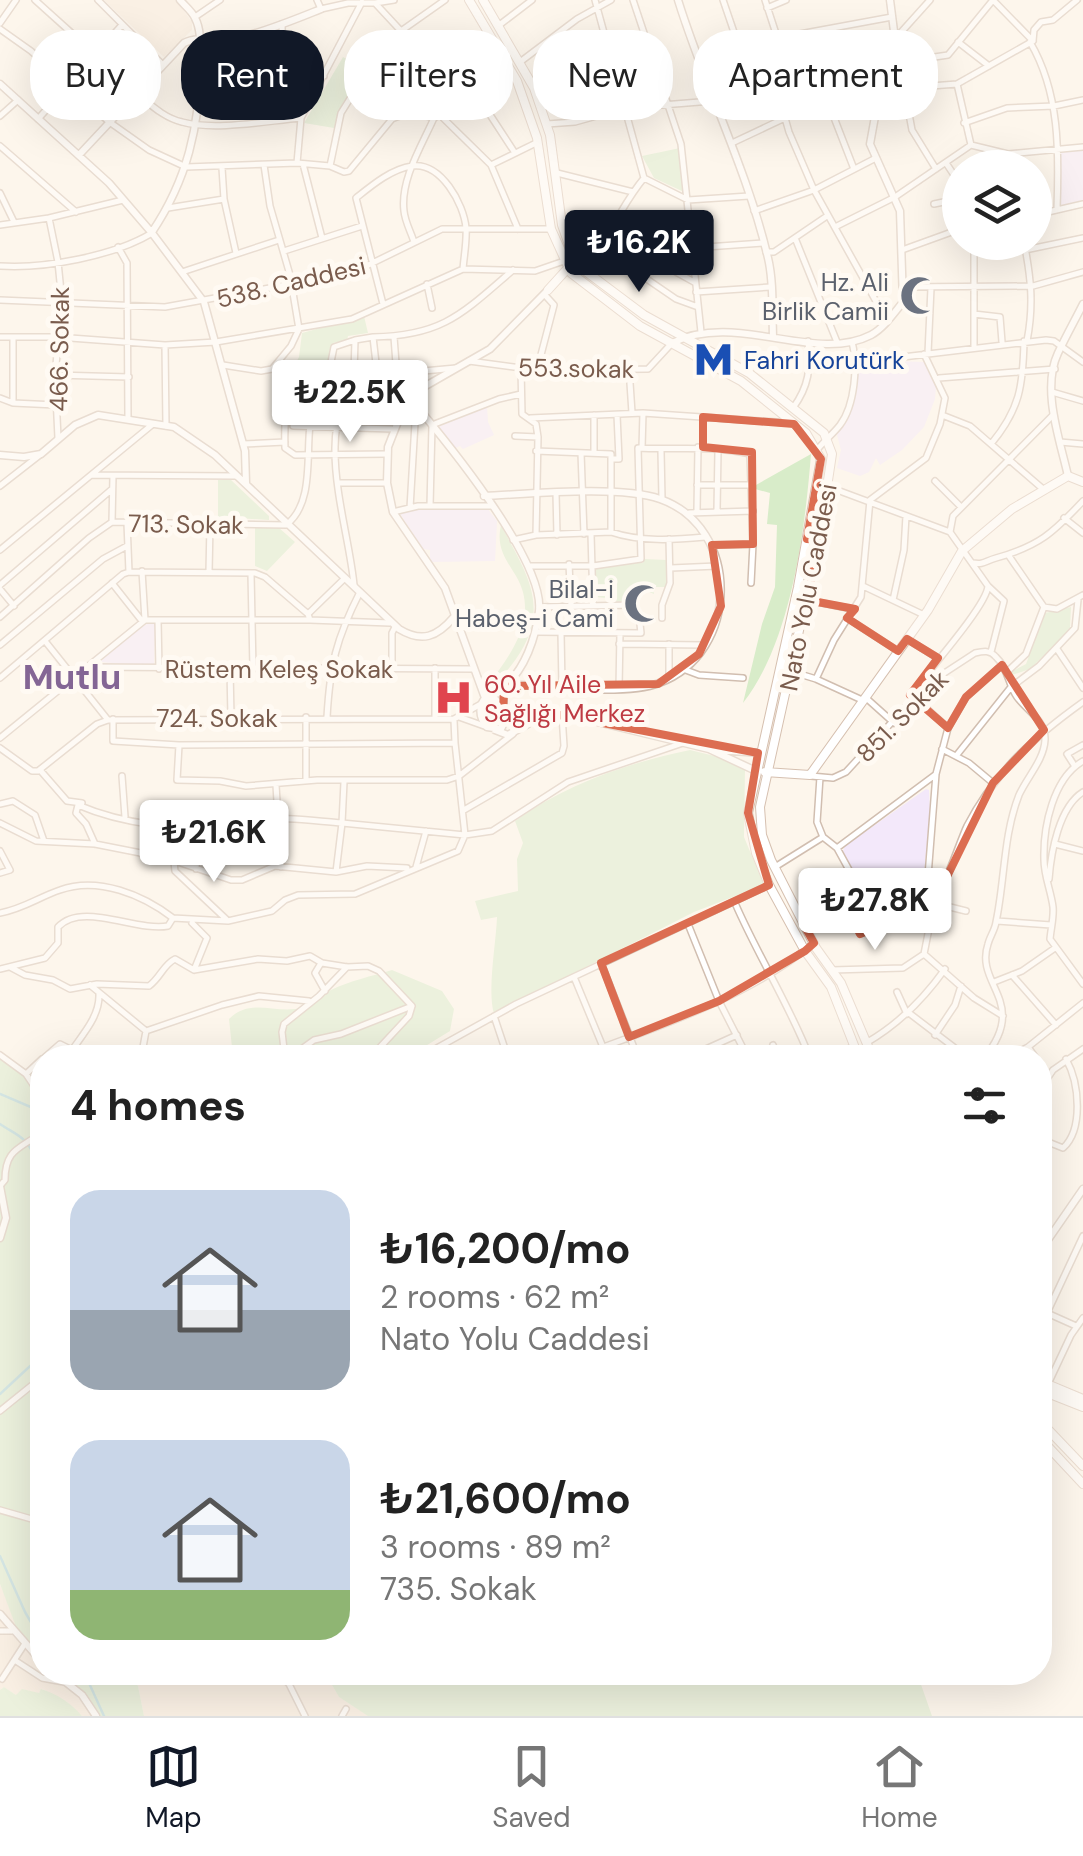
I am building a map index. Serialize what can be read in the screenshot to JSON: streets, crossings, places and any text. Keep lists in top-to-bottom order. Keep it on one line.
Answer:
{"streets":{"main road":["Nato Yolu Caddesi"],"street":["538. Caddesi","466. Sokak","553.sokak","713. Sokak","Rüstem Keleş Sokak","851. Sokak","724. Sokak"]},"crossings":[["538. Caddesi","466. Sokak"]],"districts":["Mutlu"],"places":{"mosque":["Hz. Ali Birlik Camii","Bilal-i Habeş-i Cami"],"metro station":["Fahri Korutürk"],"hospital":["60. Yıl Aile Sağlığı Merkez"]},"page":{"chip":["Buy","Rent","Filters","New","Apartment"],"price":["₺16.2K","₺22.5K","₺21.6K","₺27.8K"],"heading":"4 homes","list":[{"name":"₺16,200/mo","note":"2 rooms · 62 m² · Nato Yolu Caddesi"},{"name":"₺21,600/mo","note":"3 rooms · 89 m² · 735. Sokak"}],"tabs":["Map","Saved","Home"]}}
